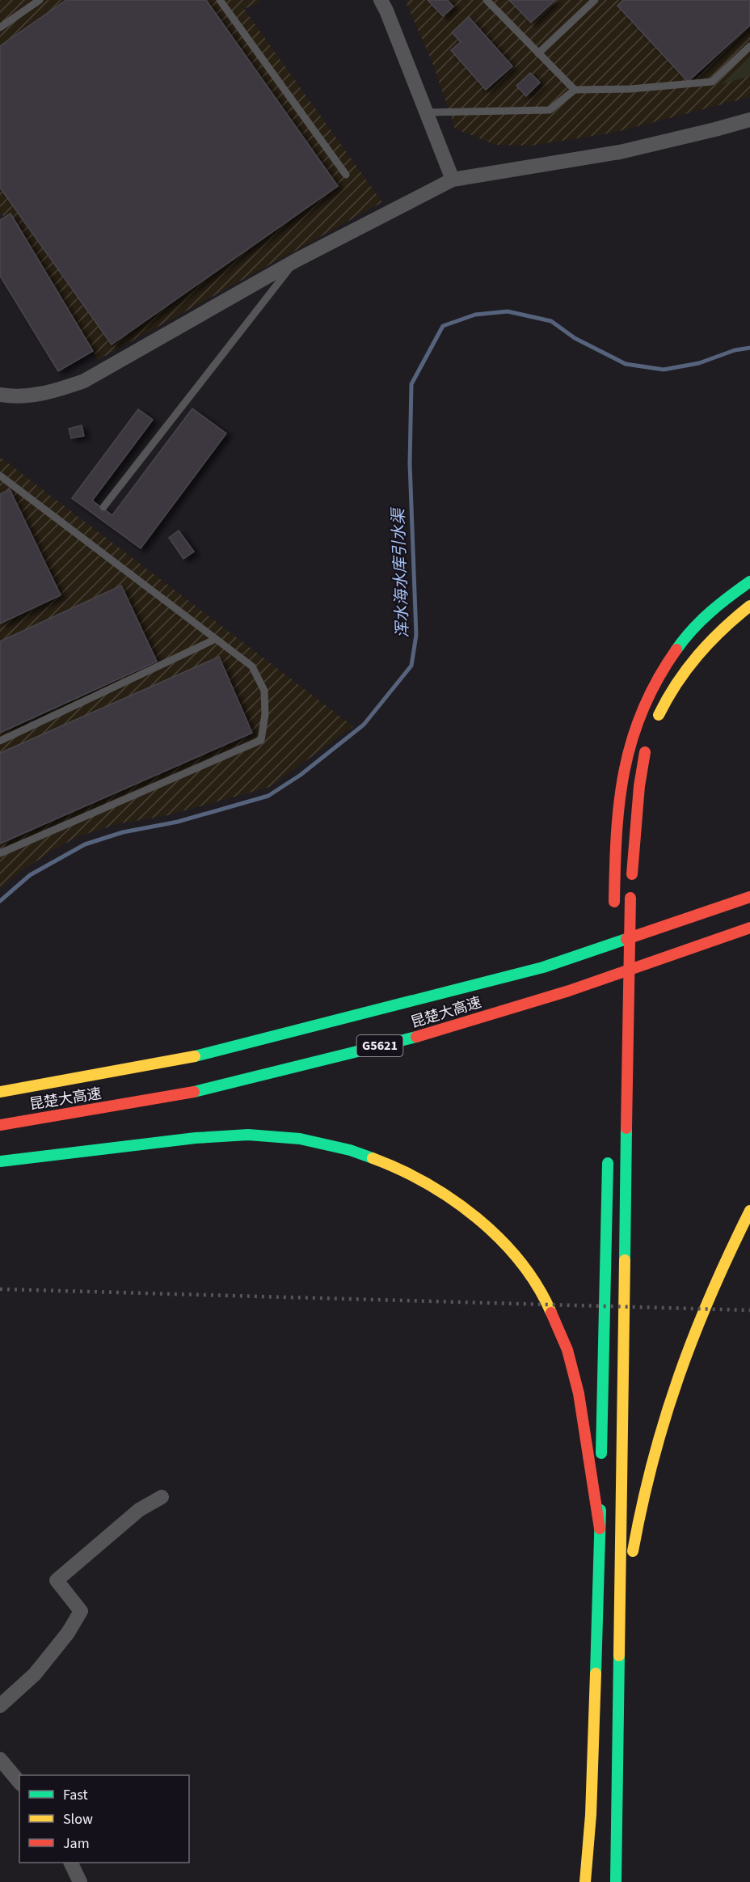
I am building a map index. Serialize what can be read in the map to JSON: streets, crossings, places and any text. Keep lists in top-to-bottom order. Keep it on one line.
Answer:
{"streets":{"highway":["昆楚大高速","G5621"]},"water":["浑水海水库引水渠"],"legend":["Fast","Slow","Jam"]}
